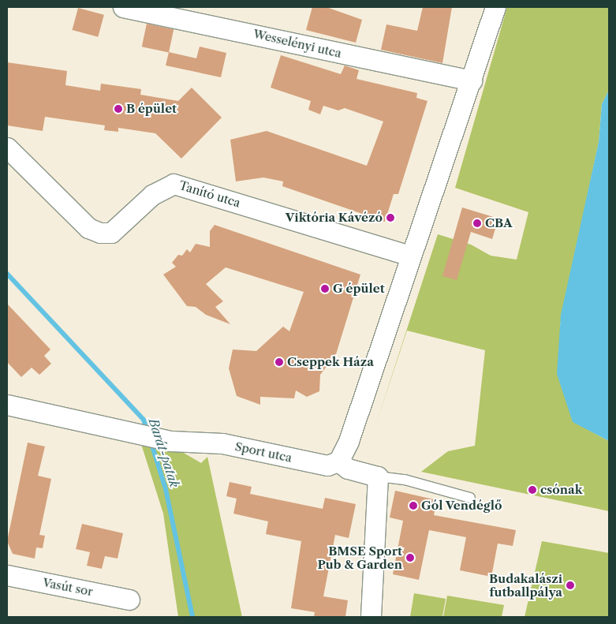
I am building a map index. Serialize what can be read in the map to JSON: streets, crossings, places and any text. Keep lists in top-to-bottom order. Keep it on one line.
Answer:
{"streets":{"street":["Wesselényi utca","Tanító utca","Sport utca","Vasút sor"]},"water":["Barát-patak"],"places":["B épület","Viktória Kávézó","CBA","G épület","Cseppek Háza","csónak","Gól Vendéglő","BMSE Sport Pub & Garden","Budakalászi futballpálya"]}
